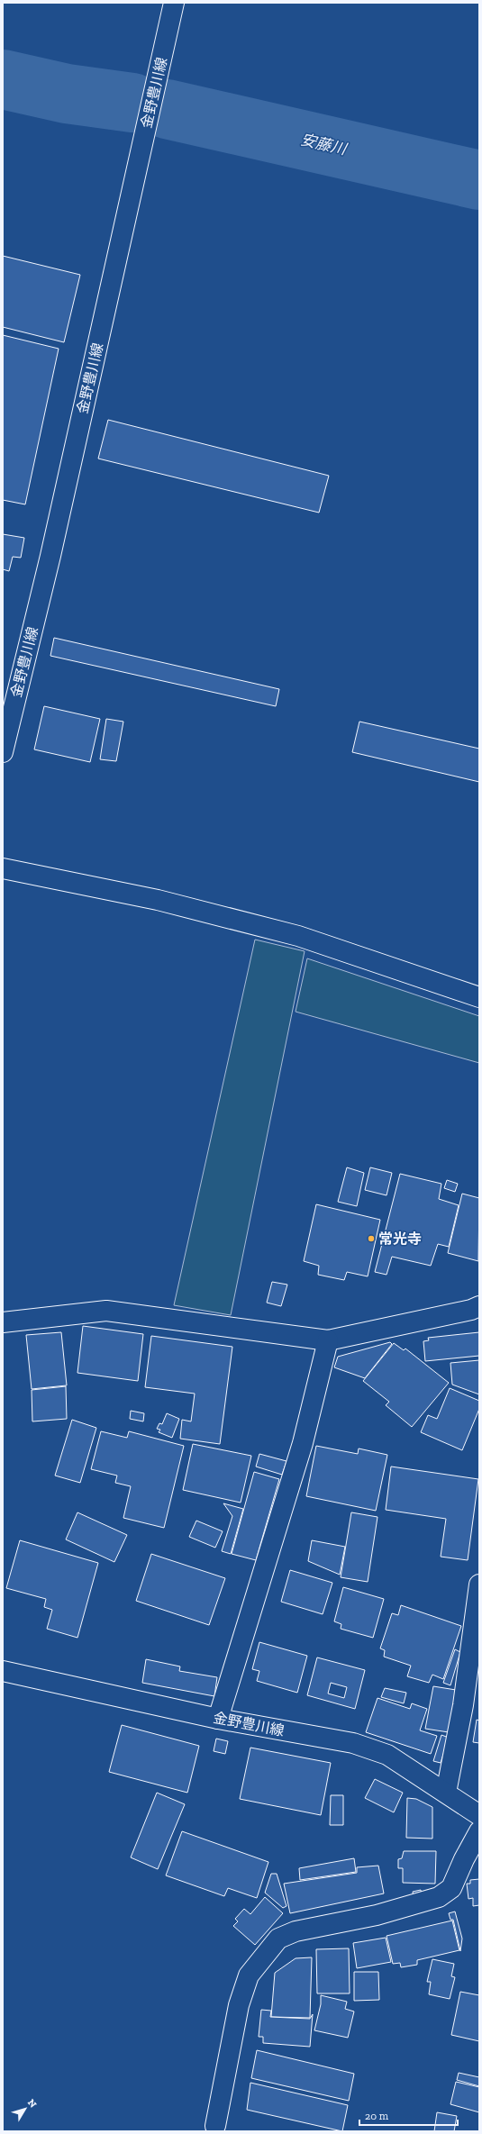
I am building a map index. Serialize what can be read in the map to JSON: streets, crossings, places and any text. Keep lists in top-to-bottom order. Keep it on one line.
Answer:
{"streets":{"street":["金野豊川線"]},"water":["安藤川"],"places":["常光寺"],"scale_bar":"20 m","north":"top right"}
